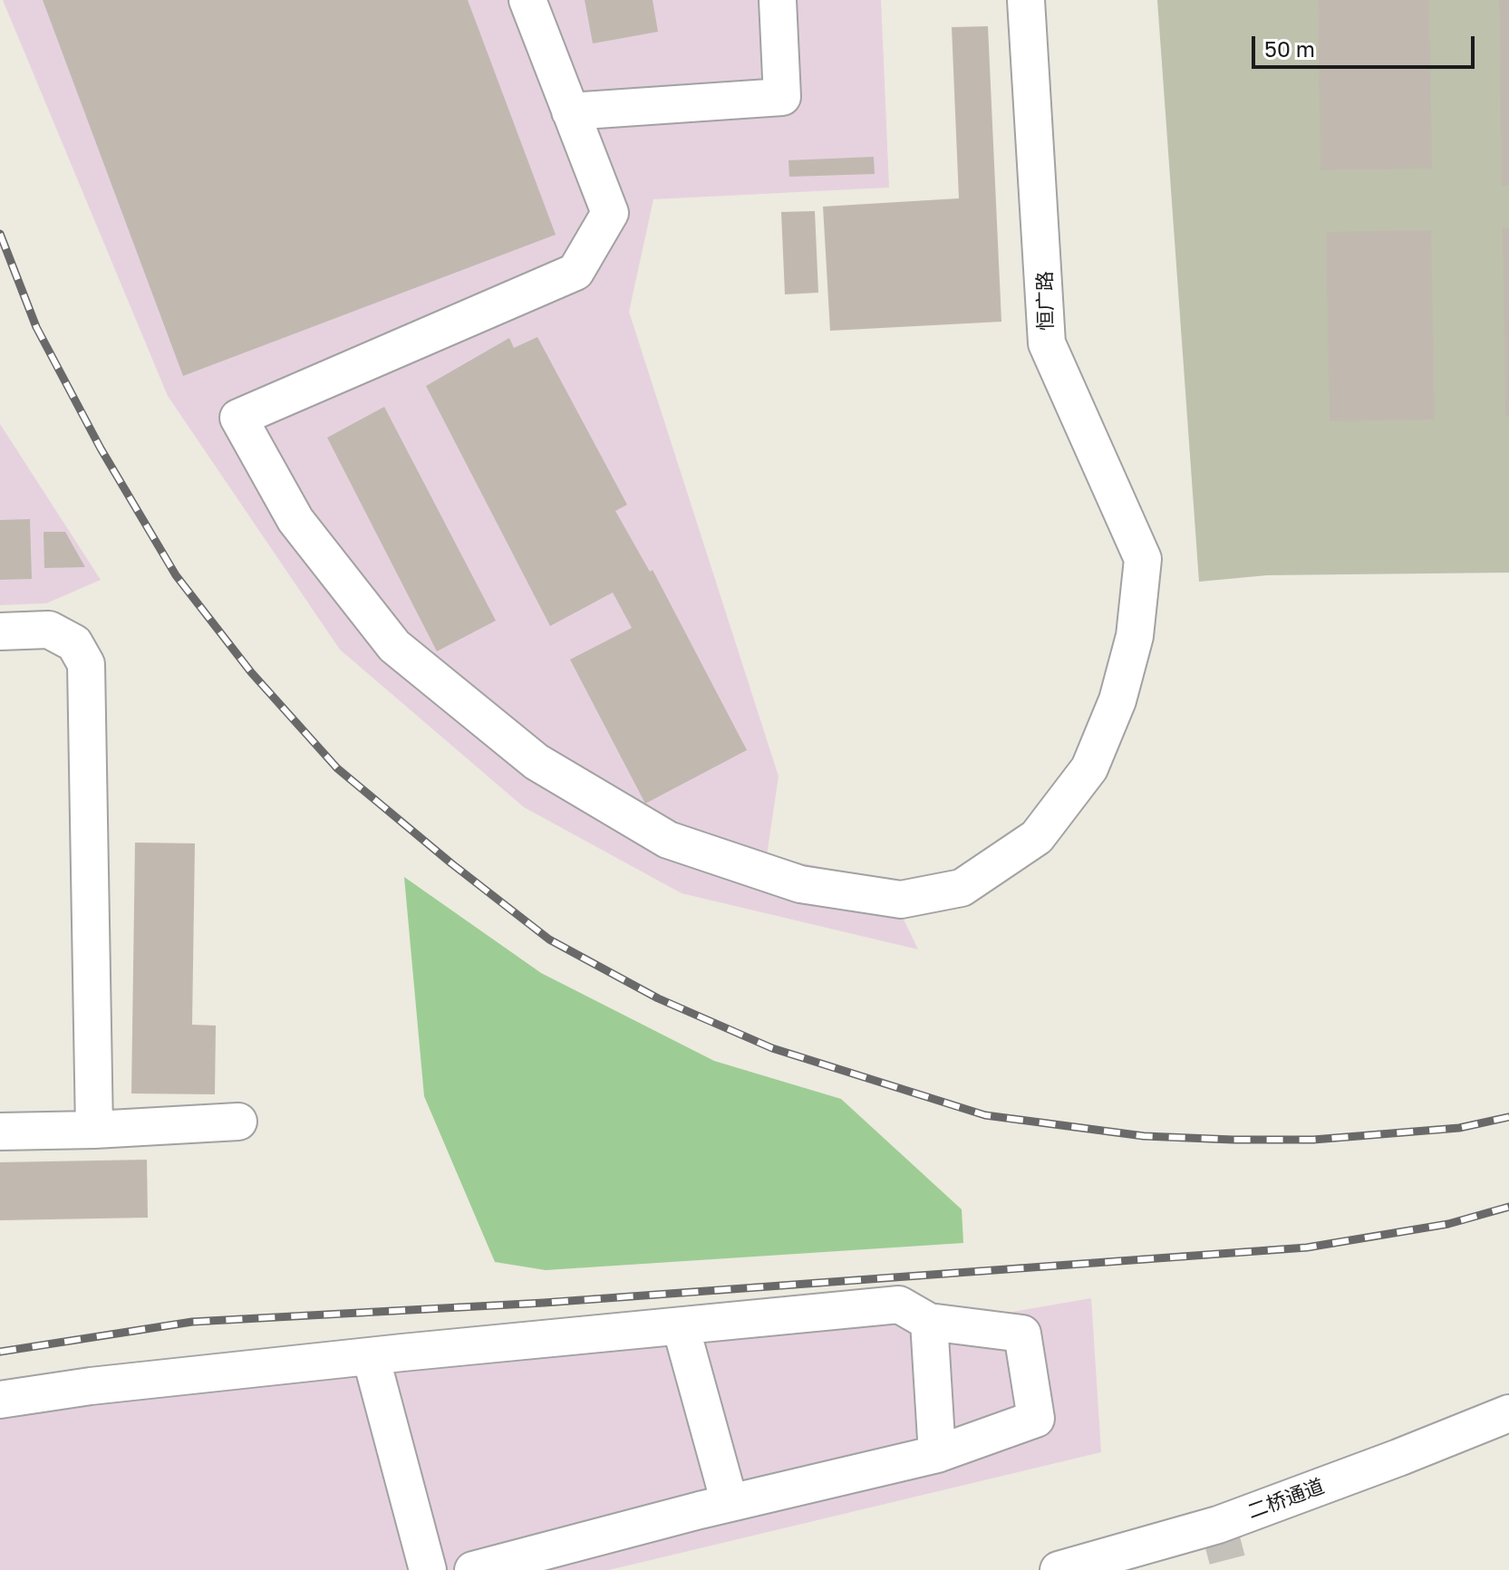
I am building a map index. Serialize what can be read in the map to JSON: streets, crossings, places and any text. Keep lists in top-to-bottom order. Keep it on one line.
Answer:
{"streets":{"street":["恒广路","二桥通道"]},"scale_bar":"50 m"}
